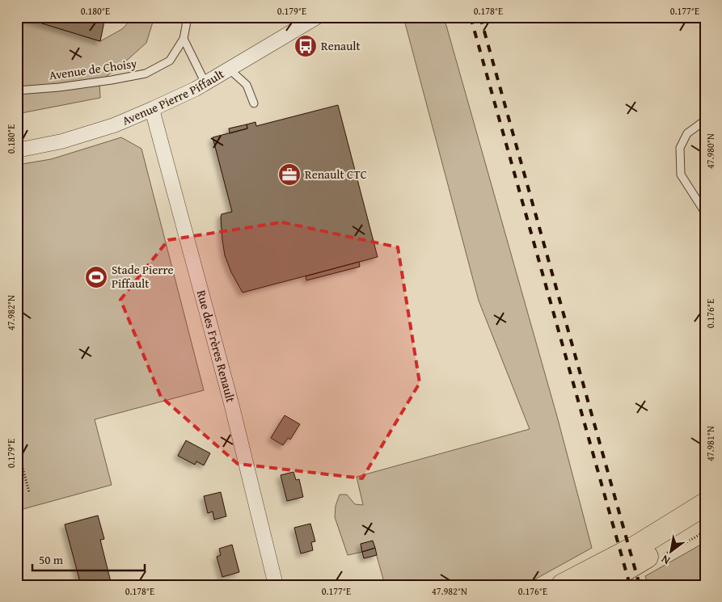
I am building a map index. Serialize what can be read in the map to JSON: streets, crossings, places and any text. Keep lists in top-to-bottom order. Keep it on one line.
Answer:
{"streets":{"street":["Avenue Pierre Piffault","Rue des Frères Renault"],"lane":["Avenue de Choisy"]},"crossings":[["Avenue Pierre Piffault","Rue des Frères Renault"]],"places":{"bus stop":["Renault"],"office":["Renault CTC"],"sports":["Stade Pierre Piffault"]},"scale_bar":"50 m","north":"bottom left","coordinates":["0.180°E","0.179°E","0.178°E","0.177°E","47.980°N","47.982°N","0.176°E","47.981°N"]}
